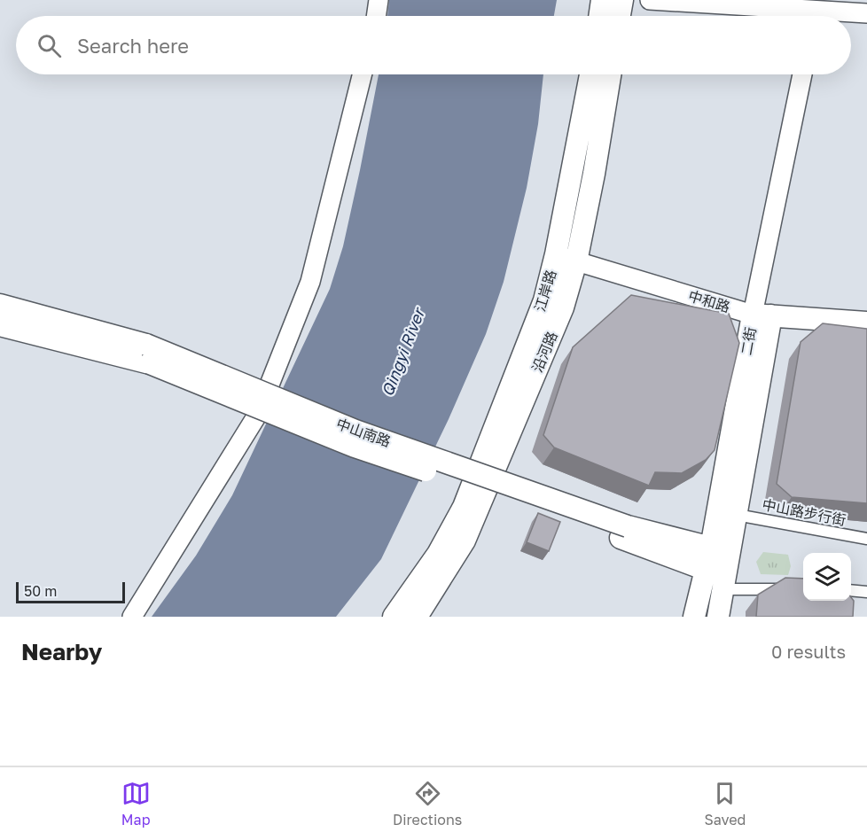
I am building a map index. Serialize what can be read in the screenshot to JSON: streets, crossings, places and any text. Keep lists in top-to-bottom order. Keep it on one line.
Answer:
{"streets":{"main road":["江岸路","中和路","二街","沿河路","中山南路"],"street":["中山路步行街"]},"crossings":[["江岸路","中和路"],["江岸路","沿河路"],["中和路","二街"],["中和路","沿河路"],["二街","中山南路"],["二街","中山路步行街"]],"water":["Qingyi River"],"scale_bar":"50 m","page":{"search":"Search here","scale":"50 m","heading":["Nearby","0 results"],"nav":["Map","Directions","Saved"]}}
